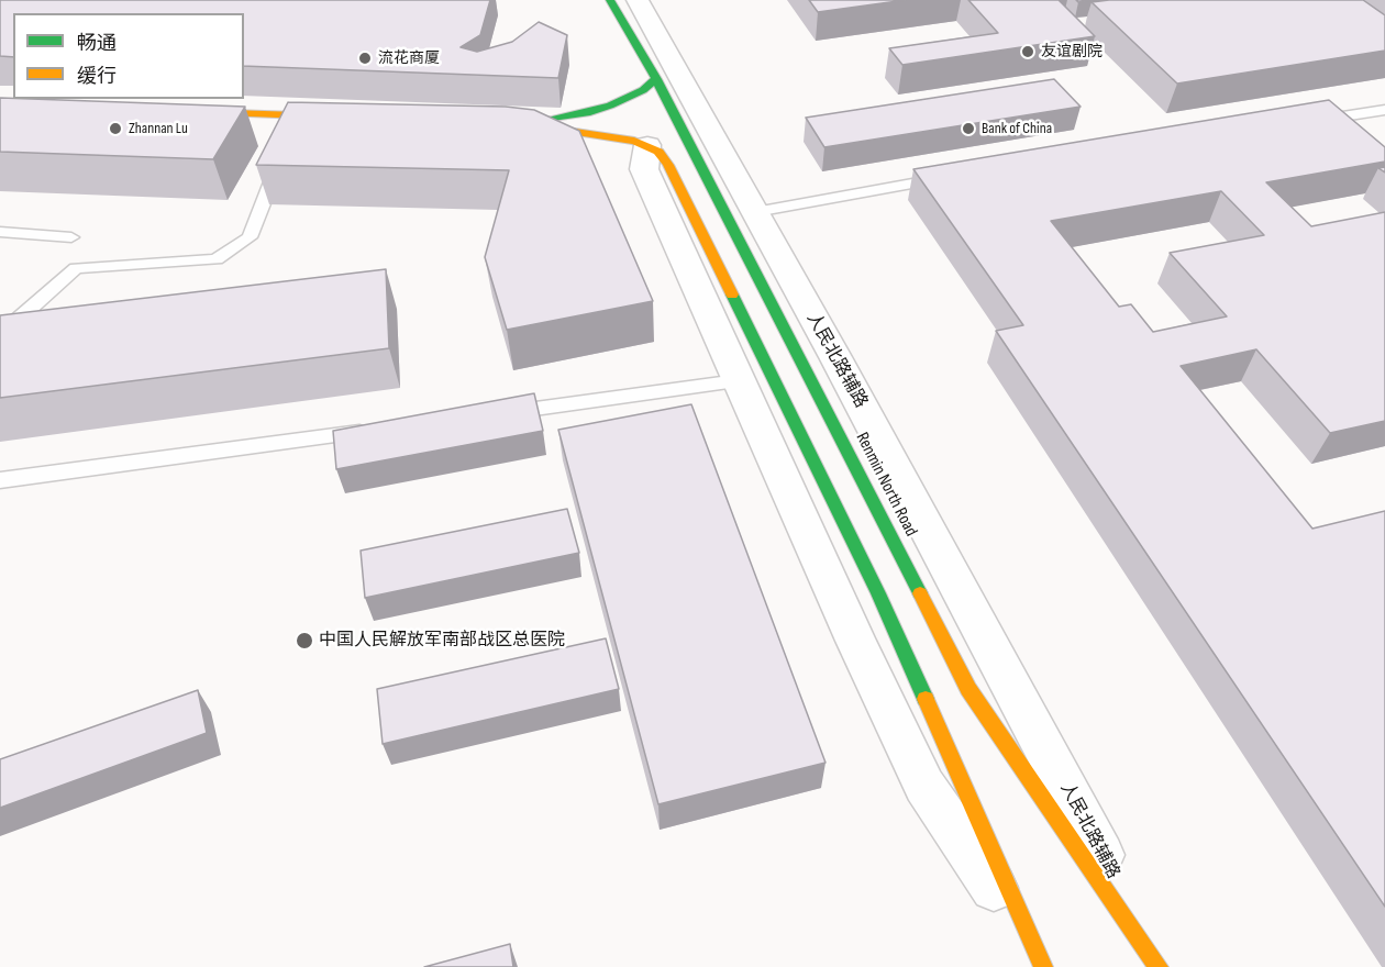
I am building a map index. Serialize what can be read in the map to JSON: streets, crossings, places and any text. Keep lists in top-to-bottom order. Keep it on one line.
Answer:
{"streets":{"street":["人民北路辅路"]},"places":["友谊剧院","流花商厦","Zhannan Lu","Bank of China","中国人民解放军南部战区总医院"],"legend":["畅通","缓行"]}
